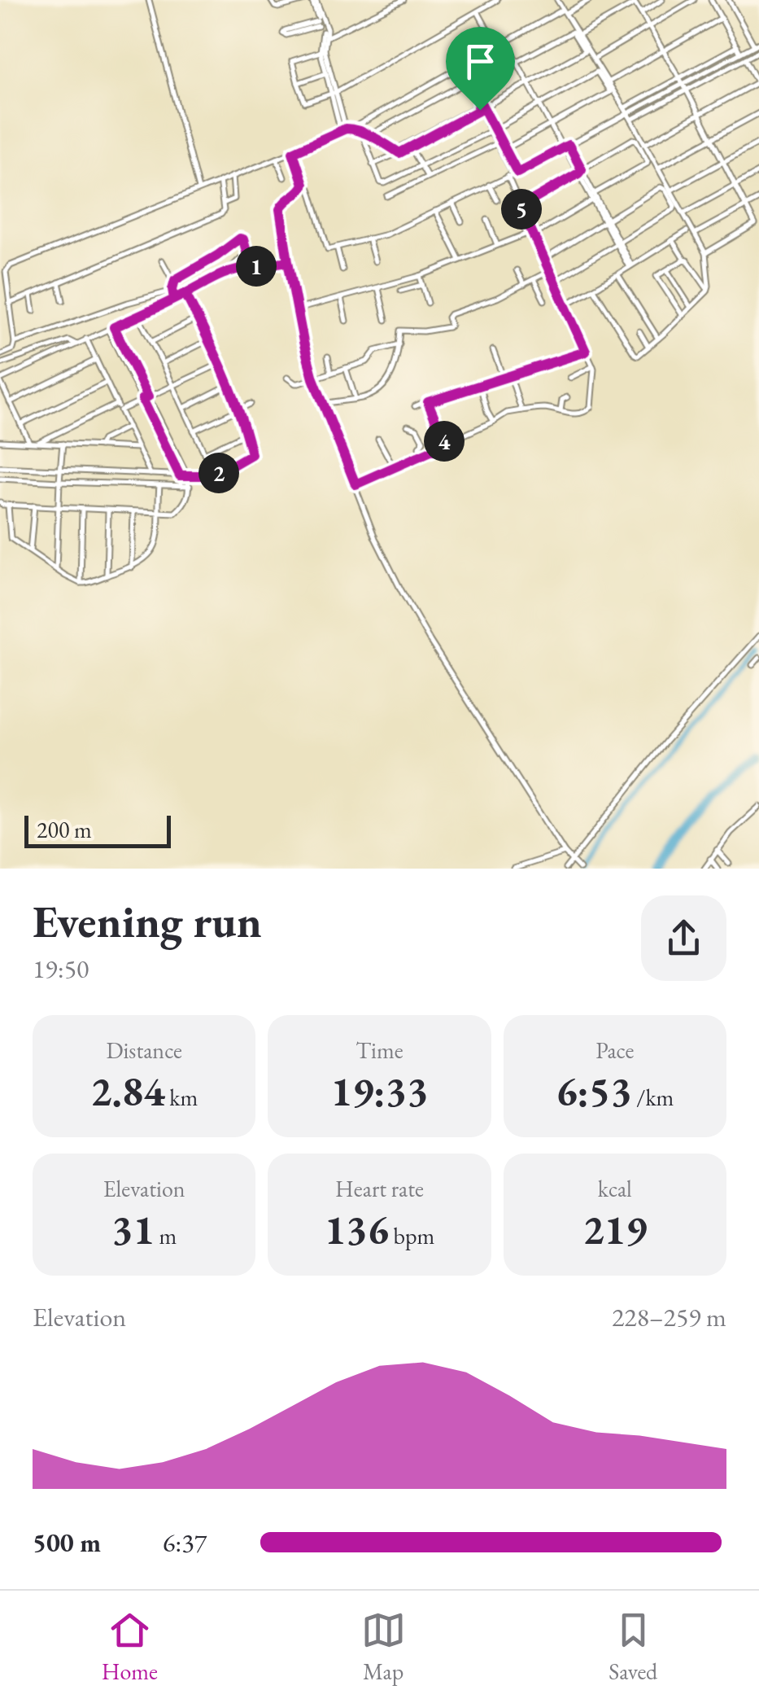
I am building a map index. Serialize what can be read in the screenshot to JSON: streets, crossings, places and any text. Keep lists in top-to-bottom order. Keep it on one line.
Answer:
{"scale_bar":"200 m","page":{"pins":["5","1","4","2"],"scale":"200 m","heading":["Evening run","19:50"],"stats":[["Distance","2.84 km"],["Time","19:33"],["Pace","6:53 /km"],["Elevation","31 m"],["Heart rate","136 bpm"],["kcal","219"]],"chart":["Elevation","228–259 m"],"list":[{"name":"500 m","note":"6:37"}],"tabs":["Home","Map","Saved"]}}
